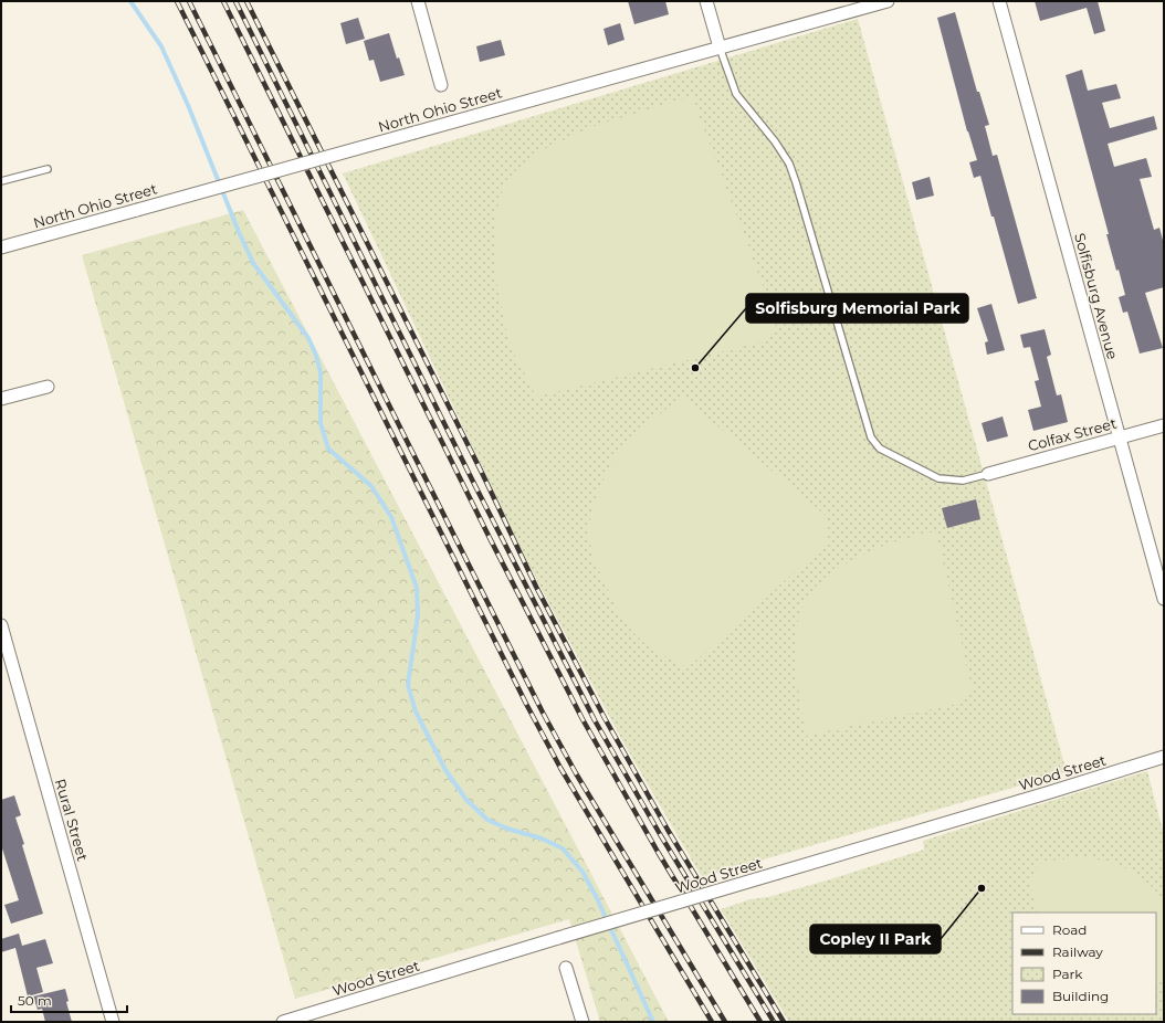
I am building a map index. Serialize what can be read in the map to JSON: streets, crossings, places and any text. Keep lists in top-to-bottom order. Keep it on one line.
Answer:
{"streets":{"street":["North Ohio Street","Solfisburg Avenue","Colfax Street","Wood Street","Rural Street"]},"crossings":[["Solfisburg Avenue","Colfax Street"]],"places":["Solfisburg Memorial Park","Copley II Park"],"legend":["Road","Railway","Park","Building"],"scale_bar":"50 m"}
